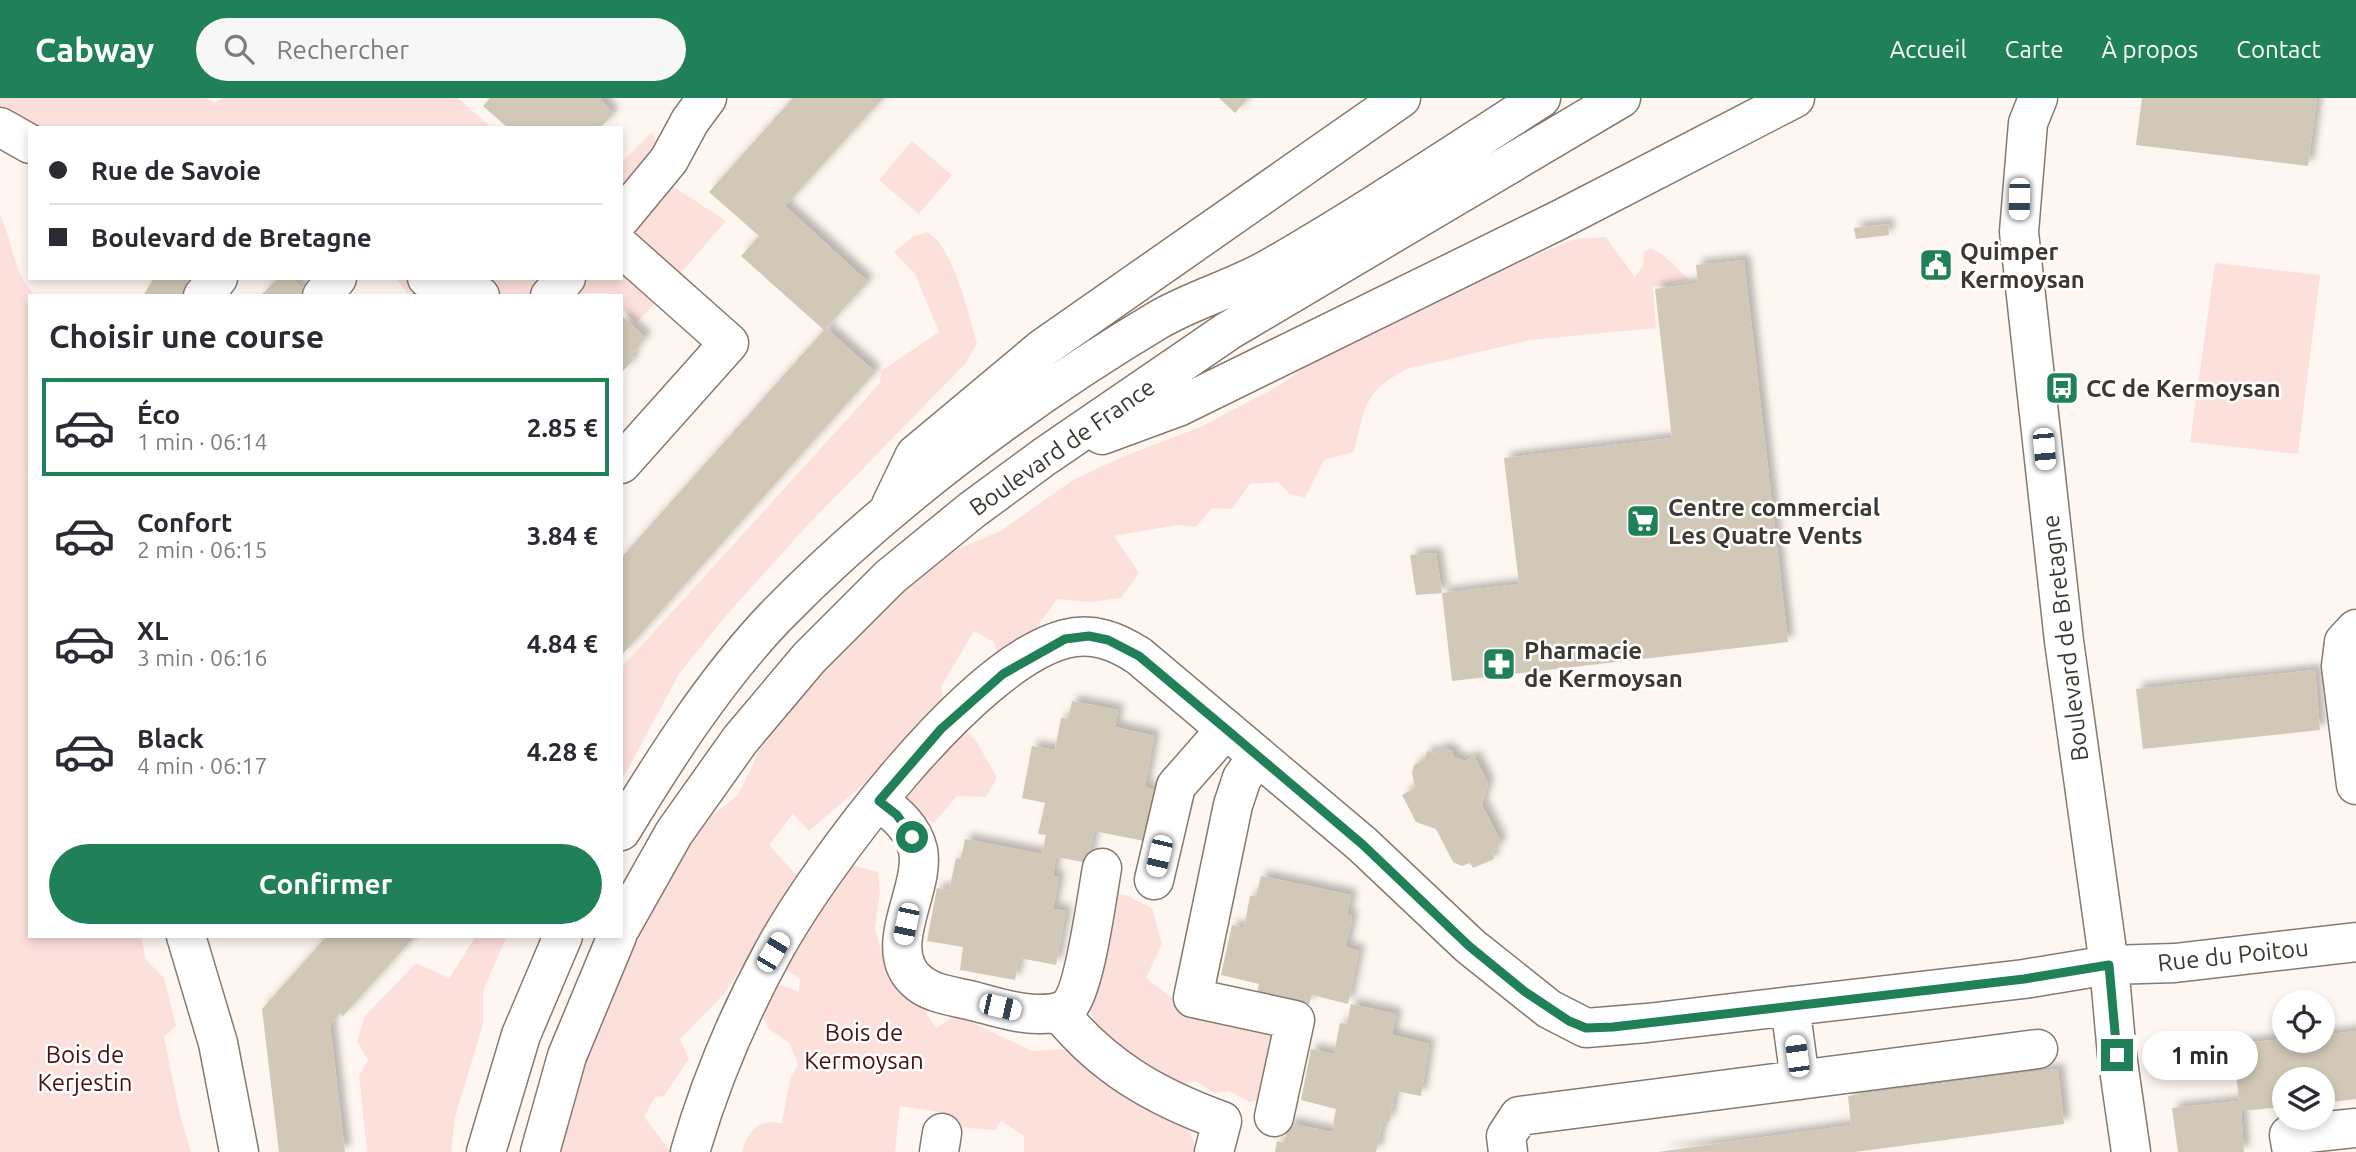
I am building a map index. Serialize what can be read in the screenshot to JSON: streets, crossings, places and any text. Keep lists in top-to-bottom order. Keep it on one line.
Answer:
{"streets":{"street":["Boulevard de France","Boulevard de Bretagne","Rue du Poitou"]},"crossings":[["Boulevard de Bretagne","Rue du Poitou"]],"parks":["Bois de Kermoysan","Bois de Kerjestin"],"places":{"public building":["Quimper Kermoysan"],"bus stop":["CC de Kermoysan"],"supermarket":["Centre commercial Les Quatre Vents"],"pharmacy":["Pharmacie de Kermoysan"]},"page":{"header":"Cabway","search":"Rechercher","nav":["Accueil","Carte","À propos","Contact"],"banner":["Rue de Savoie","Boulevard de Bretagne"],"heading":"Choisir une course","list":[{"name":"Éco","note":"1 min · 06:14","value":"2.85 €"},{"name":"Confort","note":"2 min · 06:15","value":"3.84 €"},{"name":"XL","note":"3 min · 06:16","value":"4.84 €"},{"name":"Black","note":"4 min · 06:17","value":"4.28 €"}],"buttons":"Confirmer","bubble":"1 min"}}
